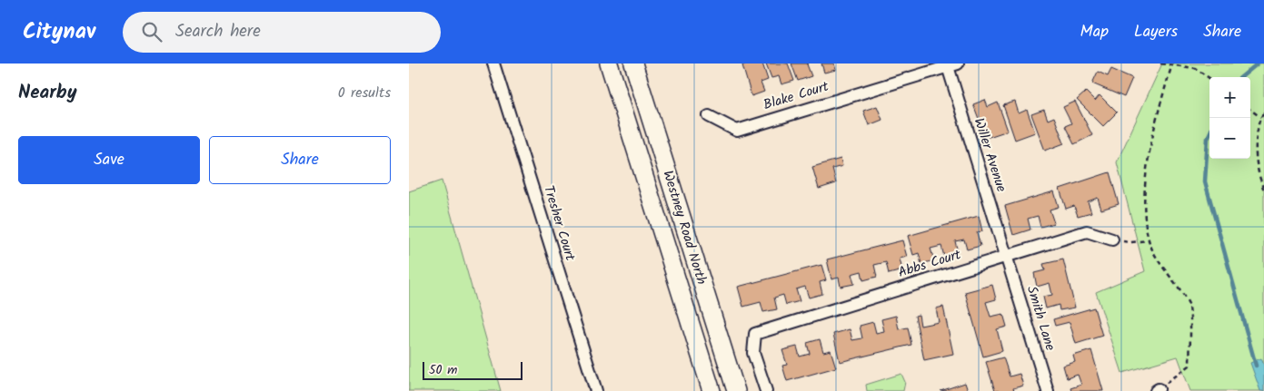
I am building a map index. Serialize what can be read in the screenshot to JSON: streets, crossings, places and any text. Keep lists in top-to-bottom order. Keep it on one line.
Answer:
{"streets":{"main road":["Westney Road North"],"street":["Blake Court","Willer Avenue","Tresher Court","Abbs Court","Smith Lane"]},"crossings":[["Blake Court","Willer Avenue"],["Willer Avenue","Abbs Court"],["Willer Avenue","Smith Lane"],["Abbs Court","Smith Lane"]],"scale_bar":"50 m","page":{"header":"Citynav","search":"Search here","nav":["Map","Layers","Share"],"heading":["Nearby","0 results"],"map_buttons":["+","−"],"buttons":["Save","Share"],"scale":"50 m"}}
